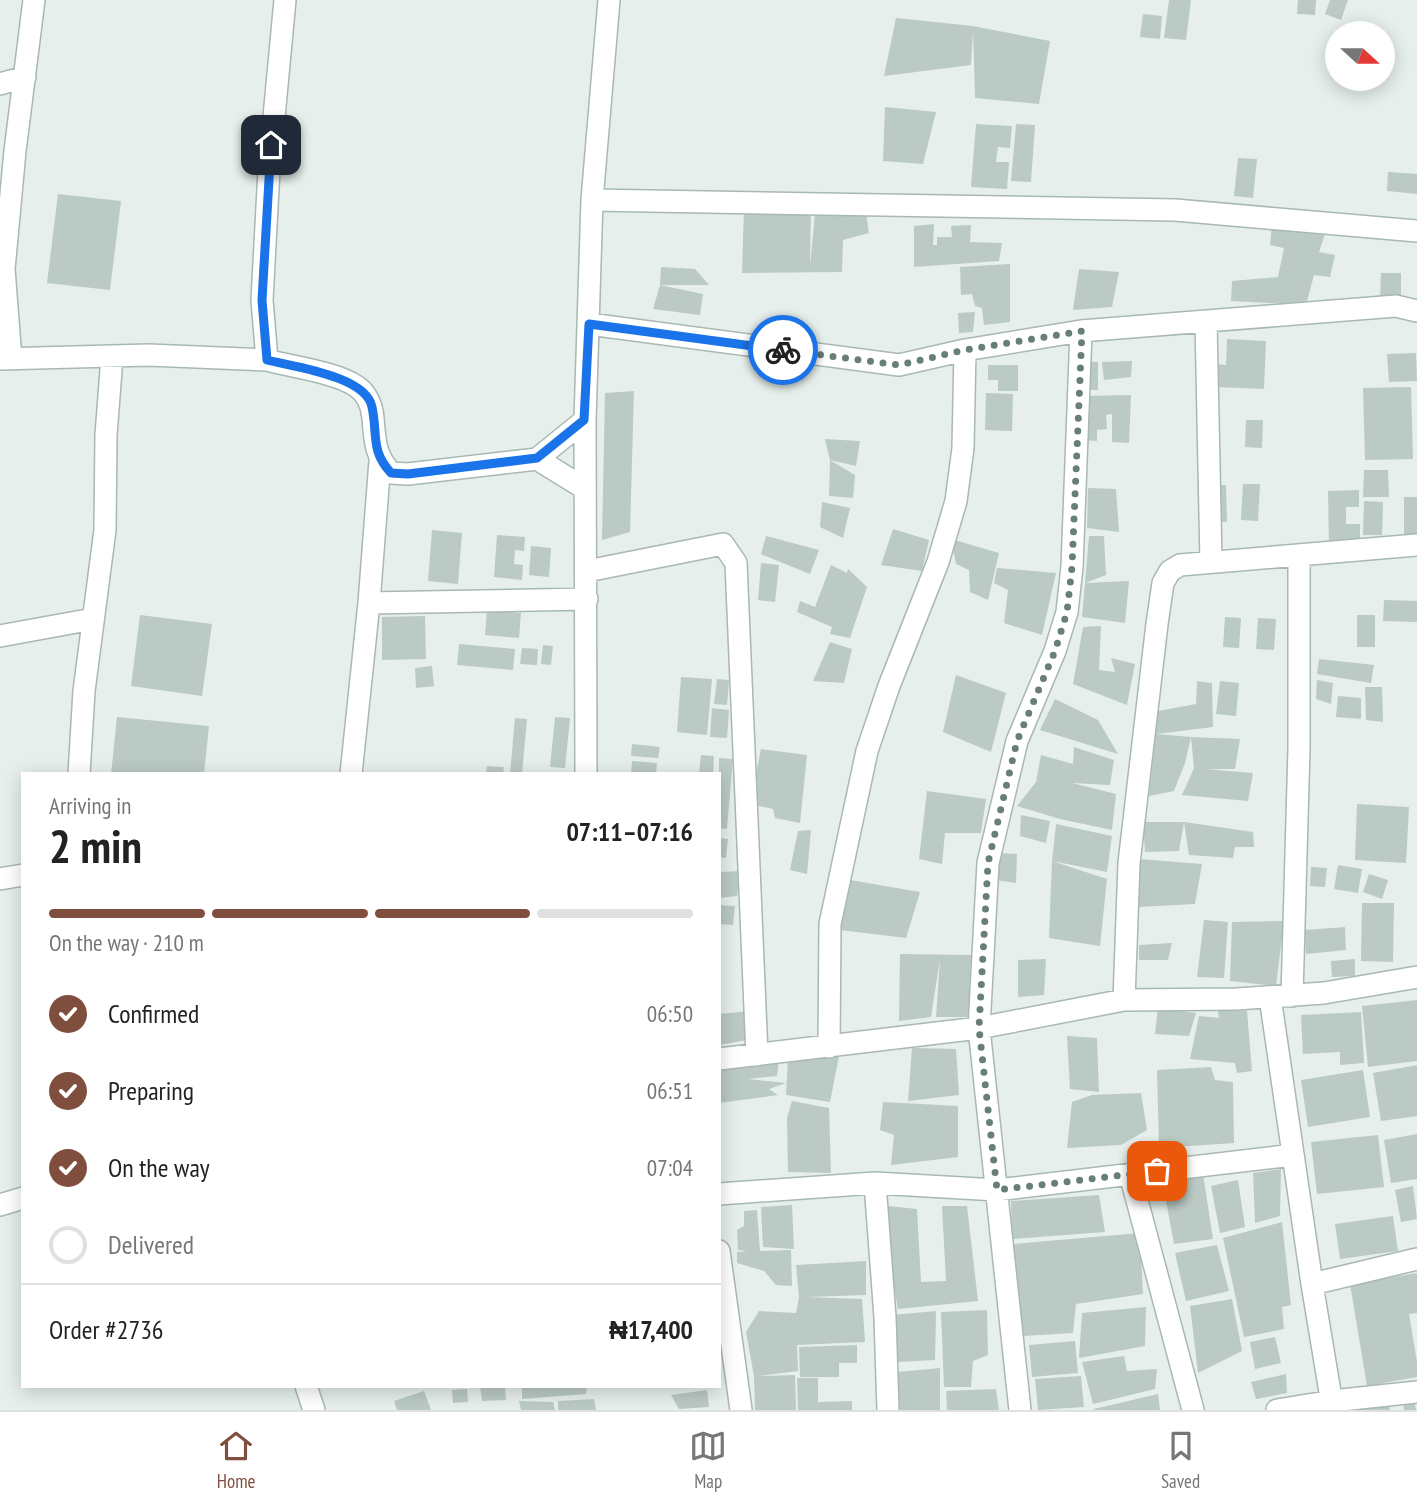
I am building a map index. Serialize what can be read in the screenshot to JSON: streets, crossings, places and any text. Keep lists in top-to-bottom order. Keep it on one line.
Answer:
{"north":"right","page":{"heading":["2 min","Arriving in","07:11–07:16"],"panel":["Order #2736","₦17,400"],"bar":"On the way · 210 m","list":[["Confirmed","06:50"],["Preparing","06:51"],["On the way","07:04"],"Delivered"],"tabs":["Home","Map","Saved"]}}
